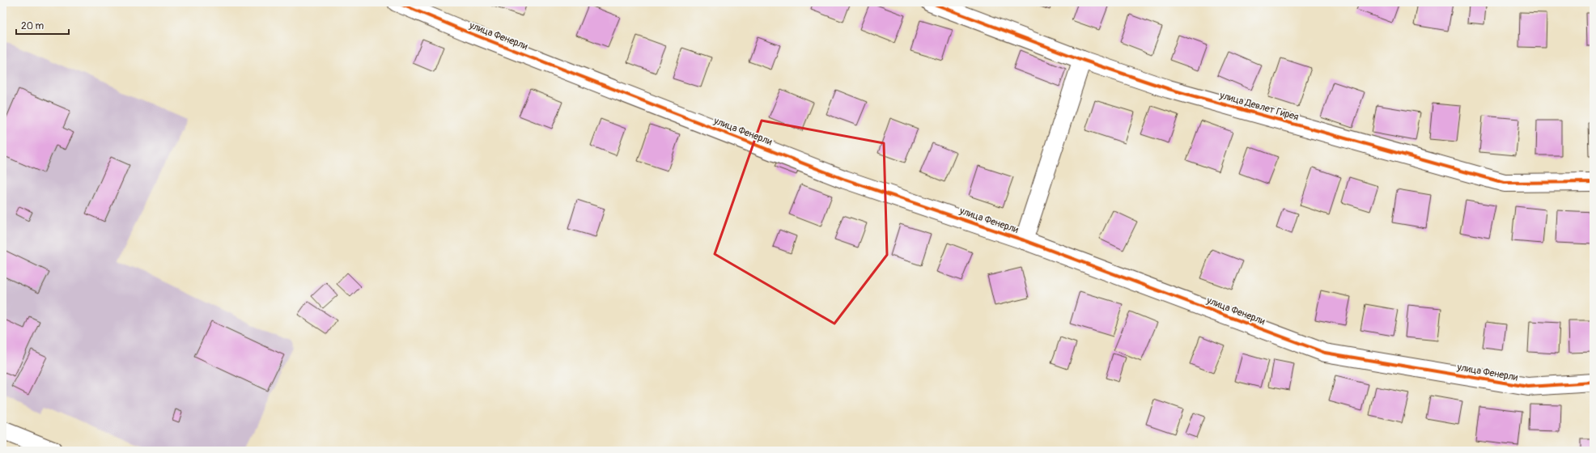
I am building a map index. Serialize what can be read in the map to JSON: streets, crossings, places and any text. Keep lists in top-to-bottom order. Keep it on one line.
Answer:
{"streets":{"street":["улица Фенерли","улица Девлет Гирея"]},"scale_bar":"20 m"}
